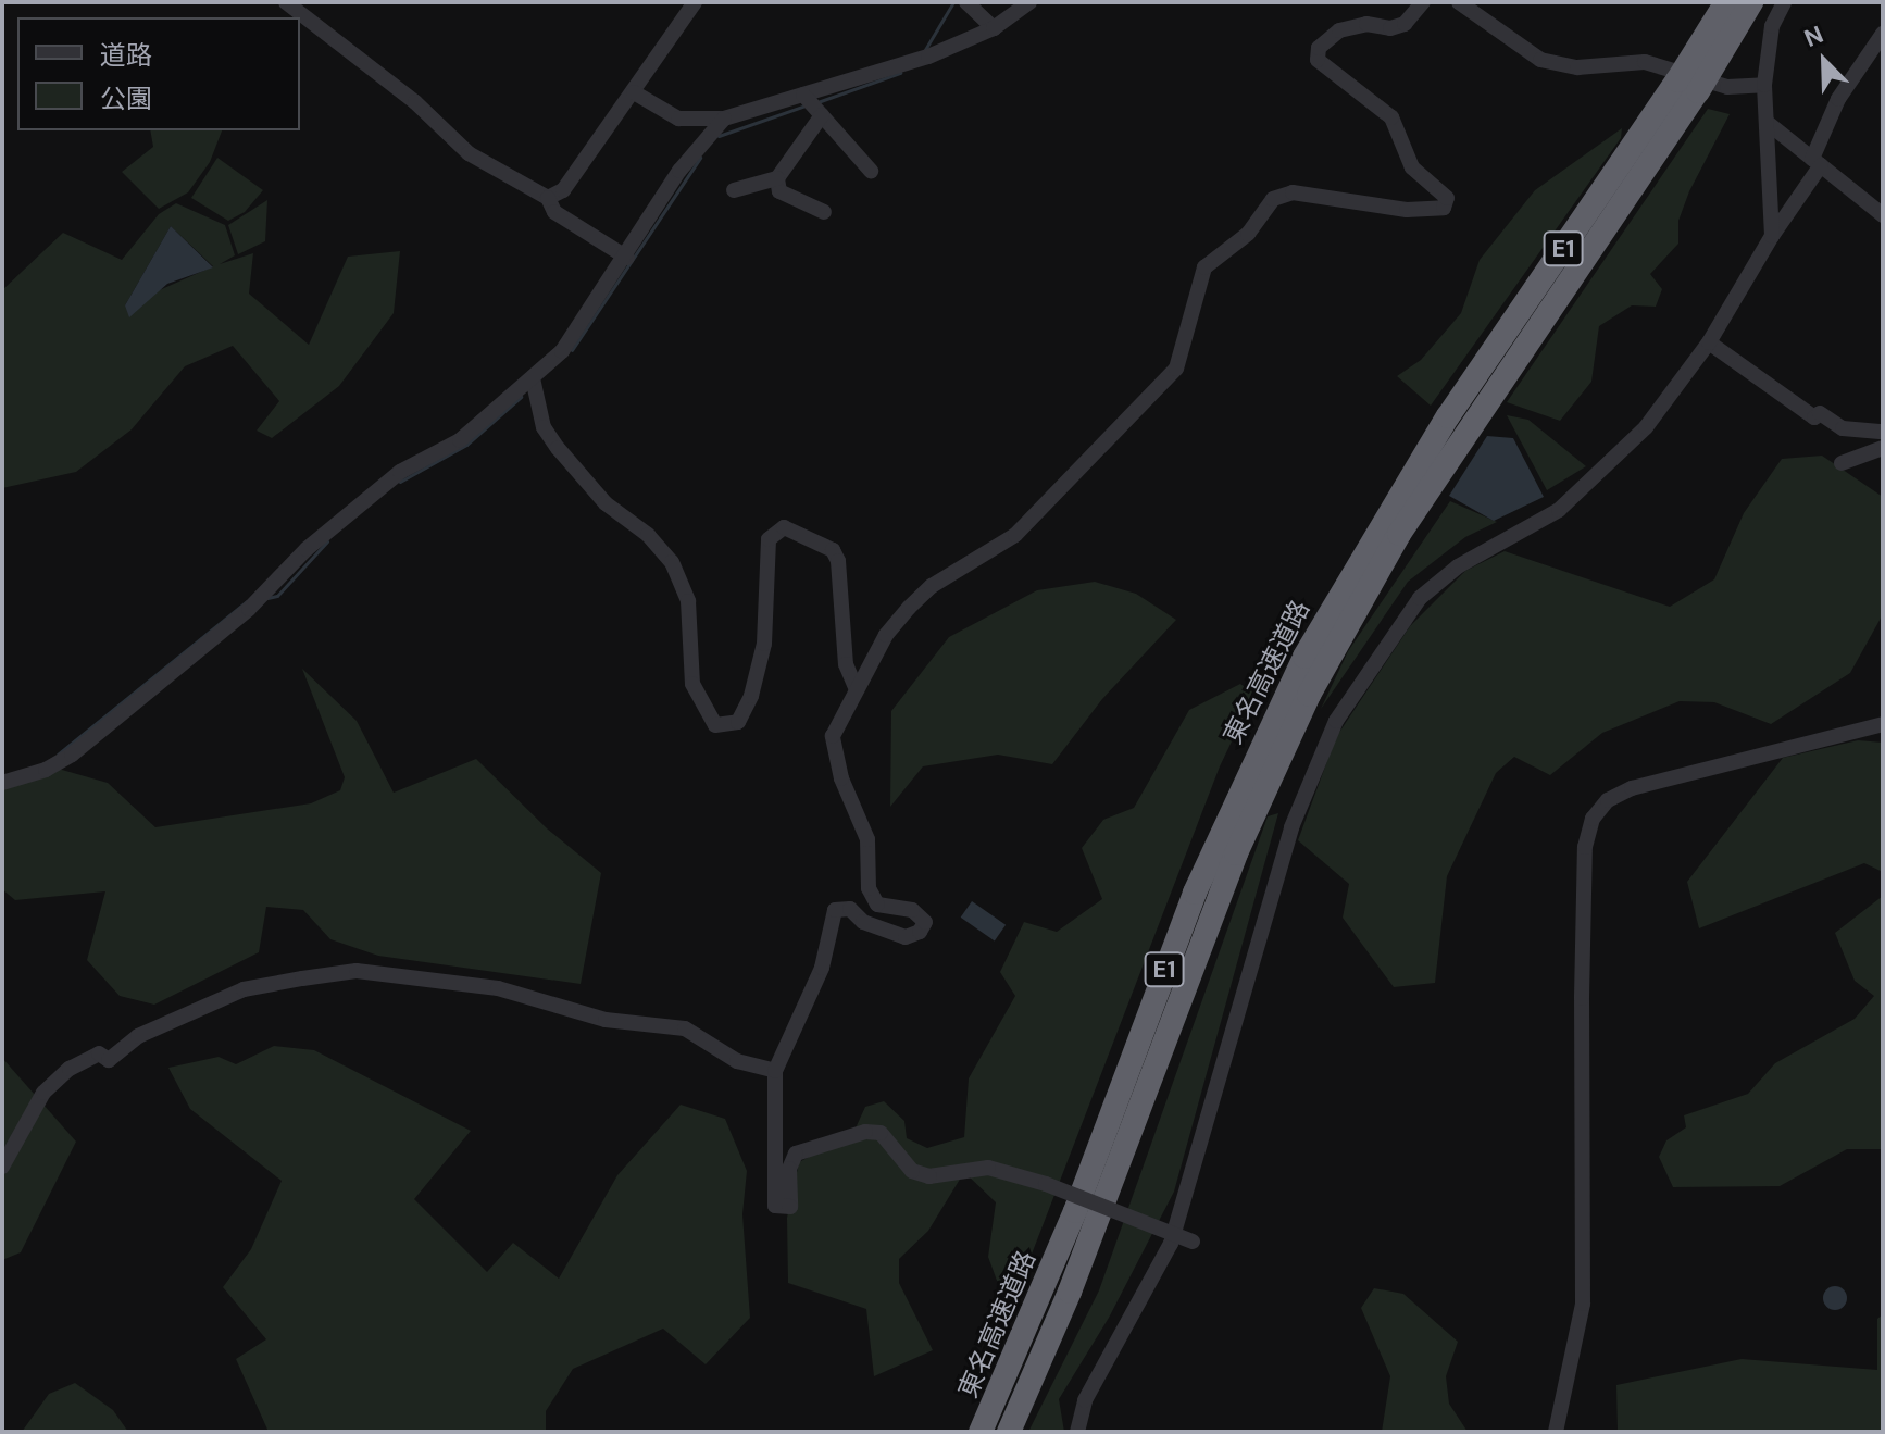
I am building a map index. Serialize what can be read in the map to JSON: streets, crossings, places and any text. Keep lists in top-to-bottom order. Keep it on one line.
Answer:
{"streets":{"highway":["E1","東名高速道路"]},"legend":["道路","公園"],"north":"top left"}
